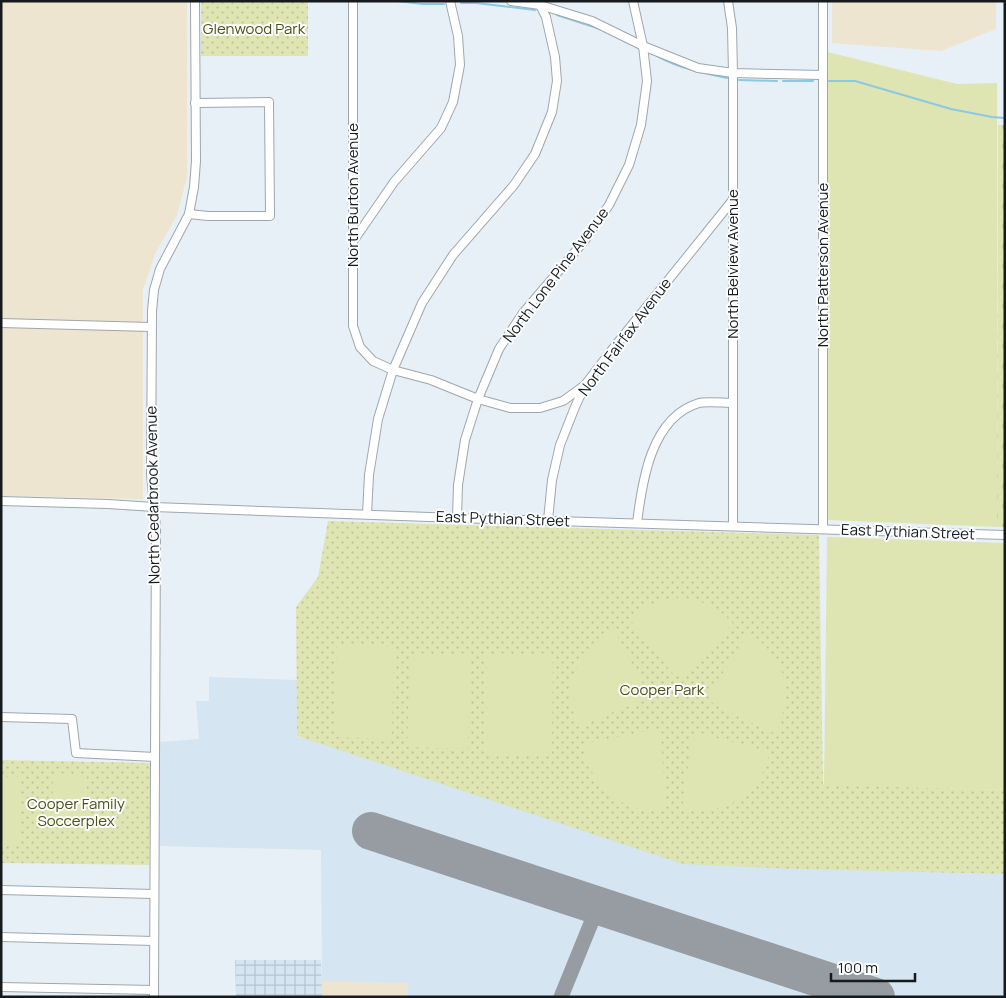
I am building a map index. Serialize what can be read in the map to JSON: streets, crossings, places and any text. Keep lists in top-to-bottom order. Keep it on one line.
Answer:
{"streets":{"street":["North Burton Avenue","North Belview Avenue","North Patterson Avenue","North Lone Pine Avenue","North Fairfax Avenue","North Cedarbrook Avenue","East Pythian Street"]},"crossings":[["North Burton Avenue","North Lone Pine Avenue"],["North Burton Avenue","North Fairfax Avenue"],["North Belview Avenue","North Fairfax Avenue"],["North Belview Avenue","East Pythian Street"],["North Patterson Avenue","East Pythian Street"],["North Lone Pine Avenue","East Pythian Street"],["North Fairfax Avenue","East Pythian Street"],["North Cedarbrook Avenue","East Pythian Street"]],"parks":["Glenwood Park","Cooper Park","Cooper Family Soccerplex"],"scale_bar":"100 m"}
